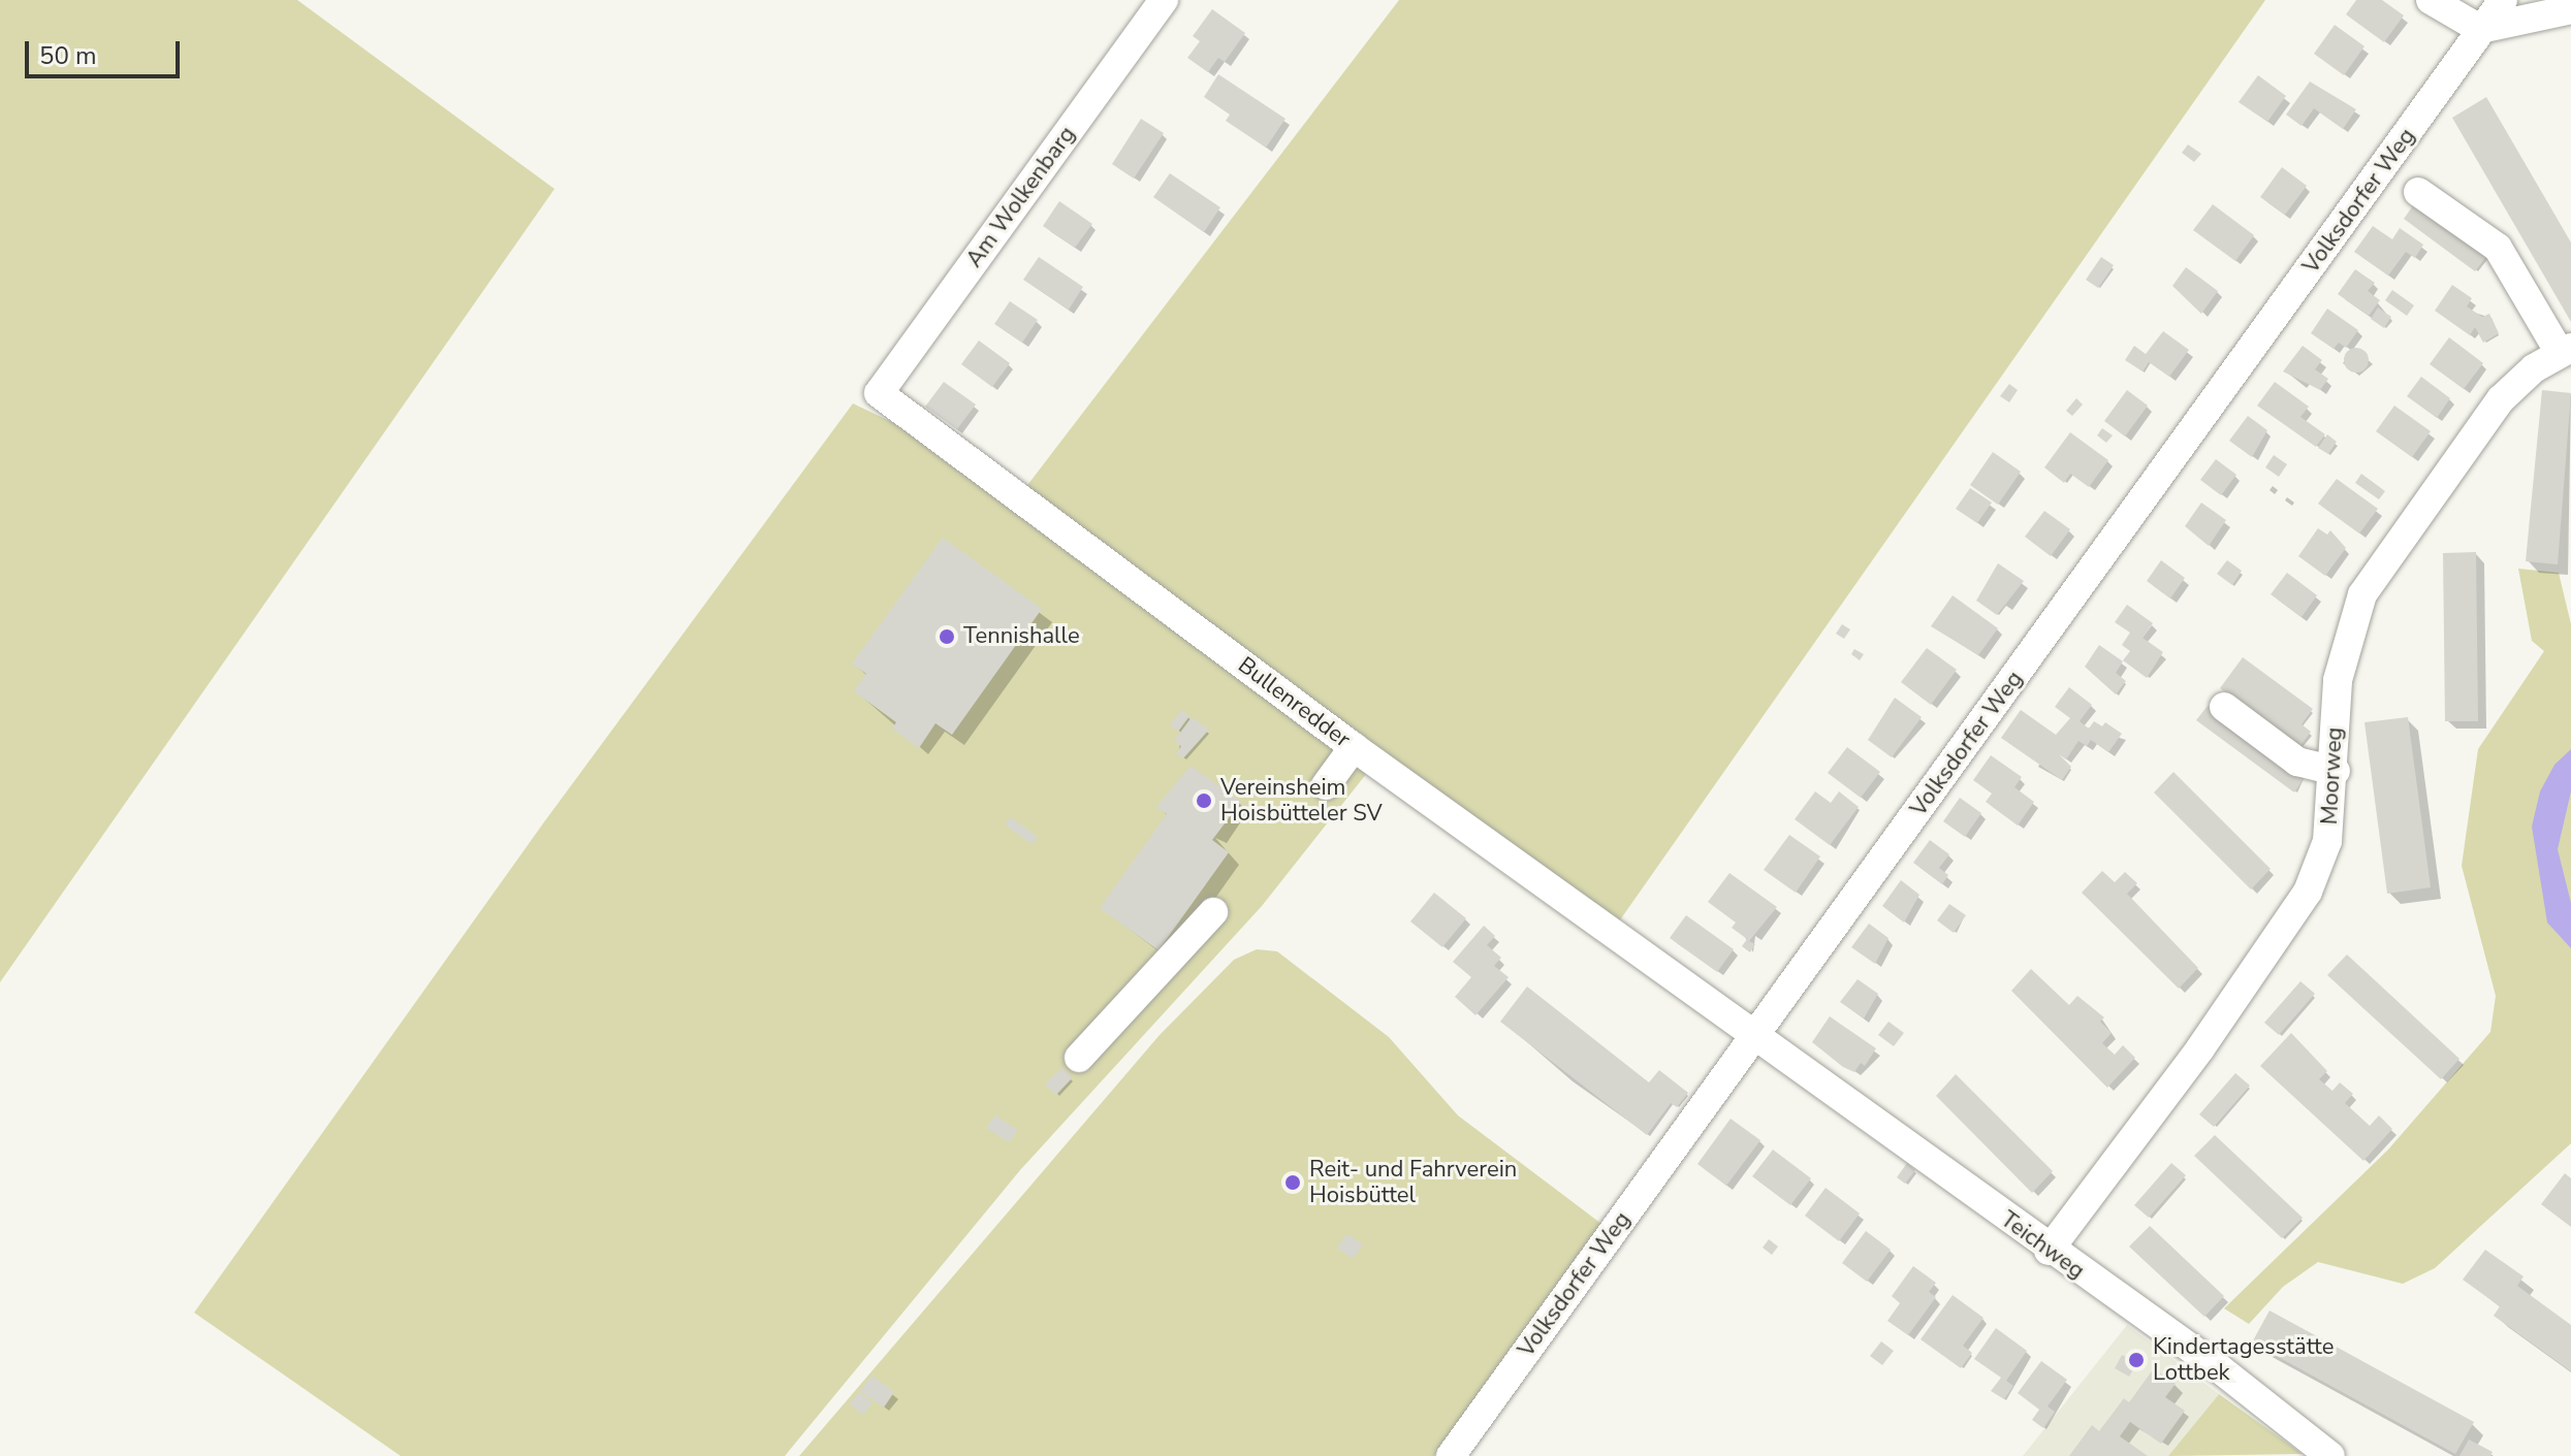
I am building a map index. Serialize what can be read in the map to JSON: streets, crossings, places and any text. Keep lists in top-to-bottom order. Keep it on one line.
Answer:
{"streets":{"street":["Am Wolkenbarg","Volksdorfer Weg","Bullenredder","Moorweg","Teichweg"]},"crossings":[["Am Wolkenbarg","Bullenredder"],["Volksdorfer Weg","Bullenredder"],["Volksdorfer Weg","Teichweg"],["Bullenredder","Teichweg"],["Moorweg","Teichweg"]],"places":["Tennishalle","Vereinsheim Hoisbütteler SV","Reit- und Fahrverein Hoisbüttel","Kindertagesstätte Lottbek"],"scale_bar":"50 m"}
